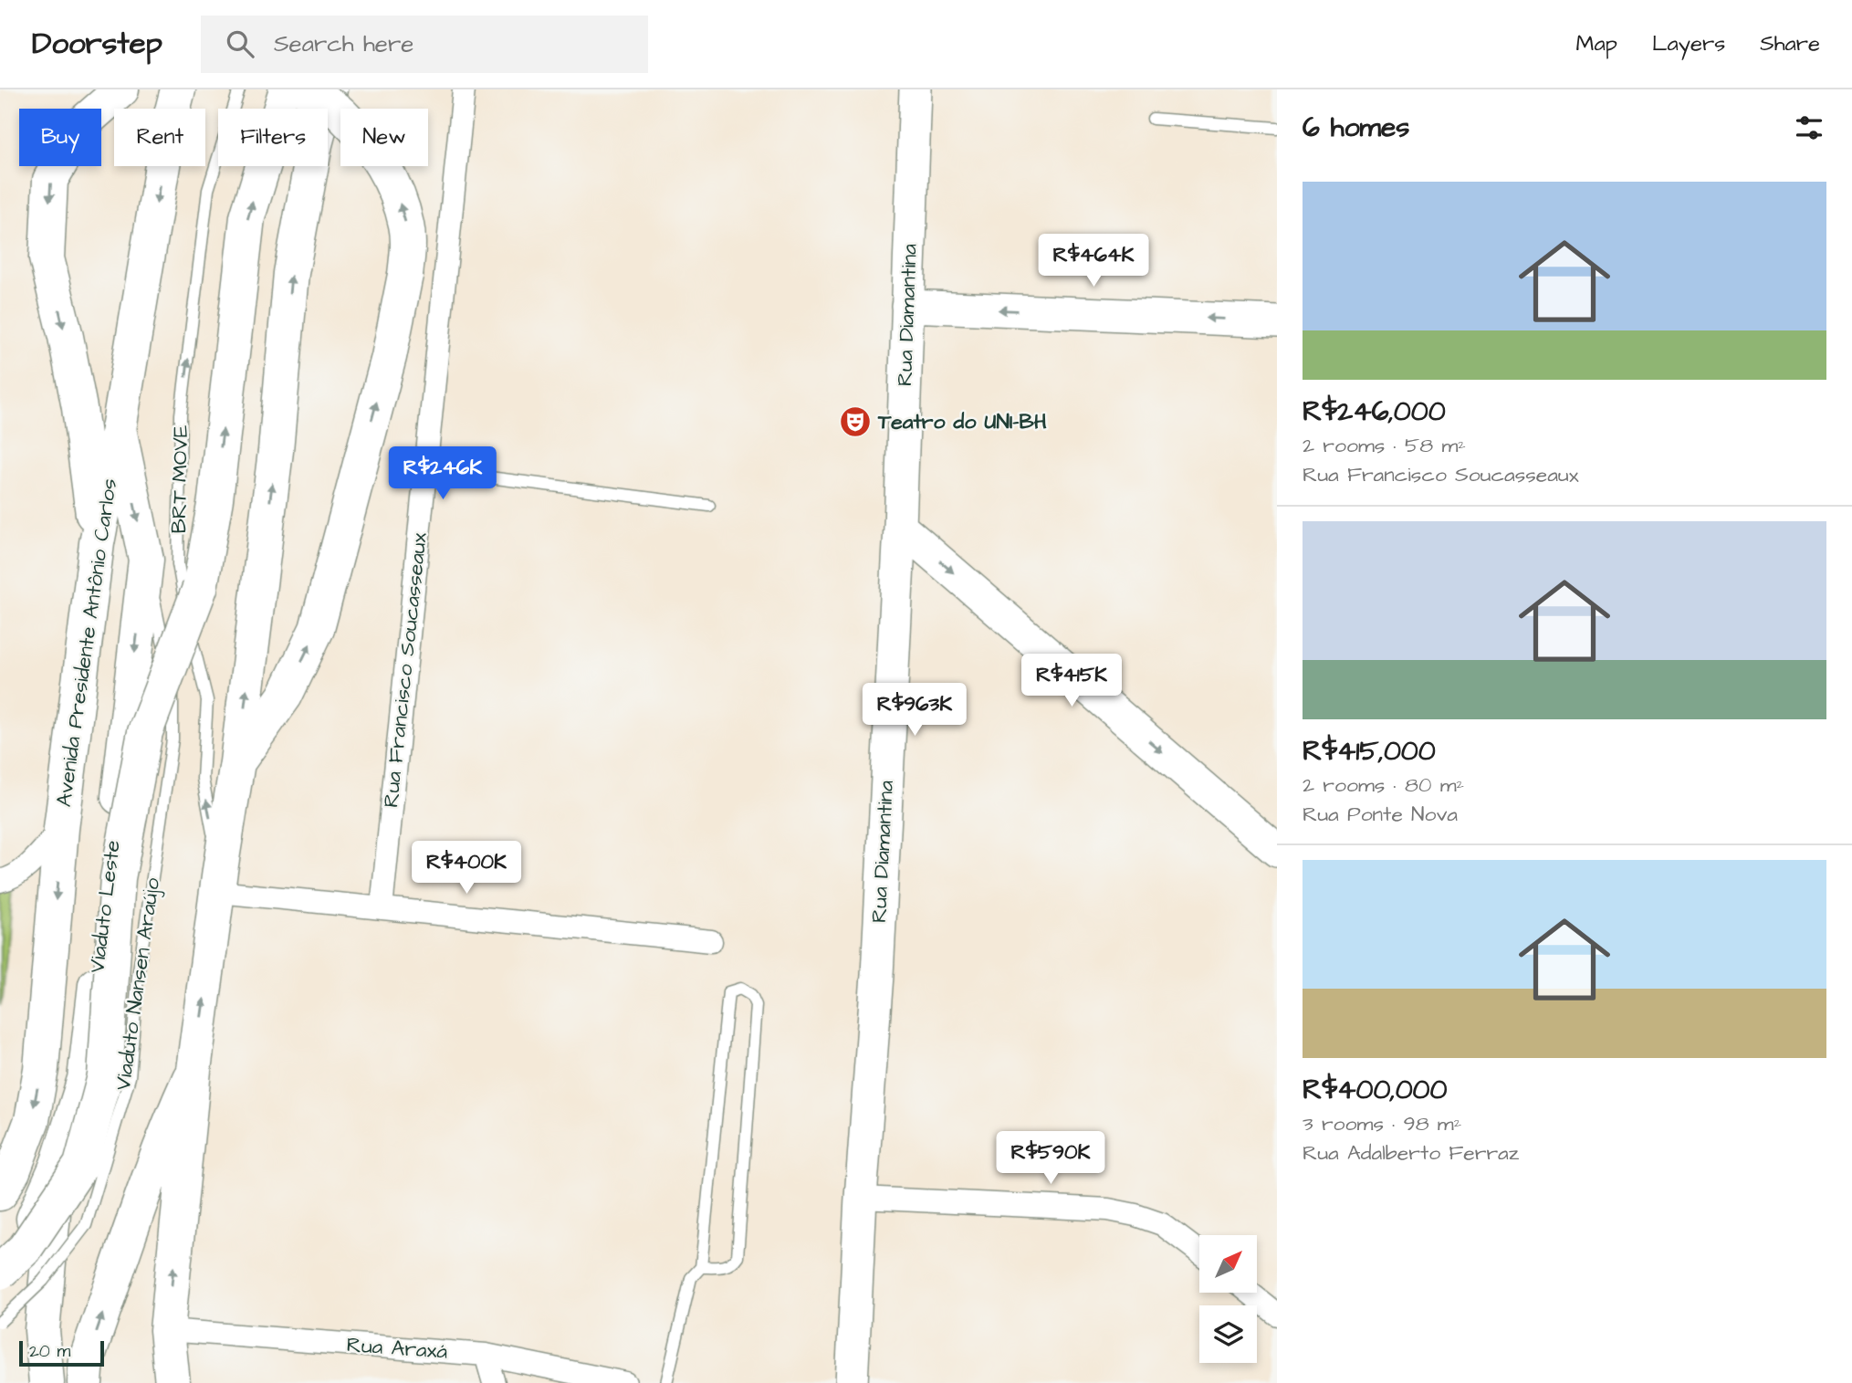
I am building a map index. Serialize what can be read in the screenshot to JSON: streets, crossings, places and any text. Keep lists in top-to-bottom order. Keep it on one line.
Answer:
{"streets":{"main road":["Avenida Presidente Antônio Carlos","Viaduto Leste"],"street":["Rua Diamantina","Rua Francisco Soucasseaux","Rua Araxá"],"lane":["BRT MOVE","Viaduto Nansen Araújo"]},"crossings":[["BRT MOVE","Viaduto Leste"],["BRT MOVE","Viaduto Nansen Araújo"],["Avenida Presidente Antônio Carlos","Viaduto Leste"],["Viaduto Leste","Viaduto Nansen Araújo"]],"one_way":["BRT MOVE"],"places":{"theatre":["Teatro do UNI-BH"]},"scale_bar":"20 m","north":"top right","page":{"header":"Doorstep","search":"Search here","nav":["Map","Layers","Share"],"heading":"6 homes","chip":["Buy","Rent","Filters","New"],"list":[{"name":"R$246,000","note":"2 rooms · 58 m² · Rua Francisco Soucasseaux"},{"name":"R$415,000","note":"2 rooms · 80 m² · Rua Ponte Nova"},{"name":"R$400,000","note":"3 rooms · 98 m² · Rua Adalberto Ferraz"}],"price":["R$464K","R$246K","R$415K","R$963K","R$400K","R$590K"],"scale":"20 m"}}
